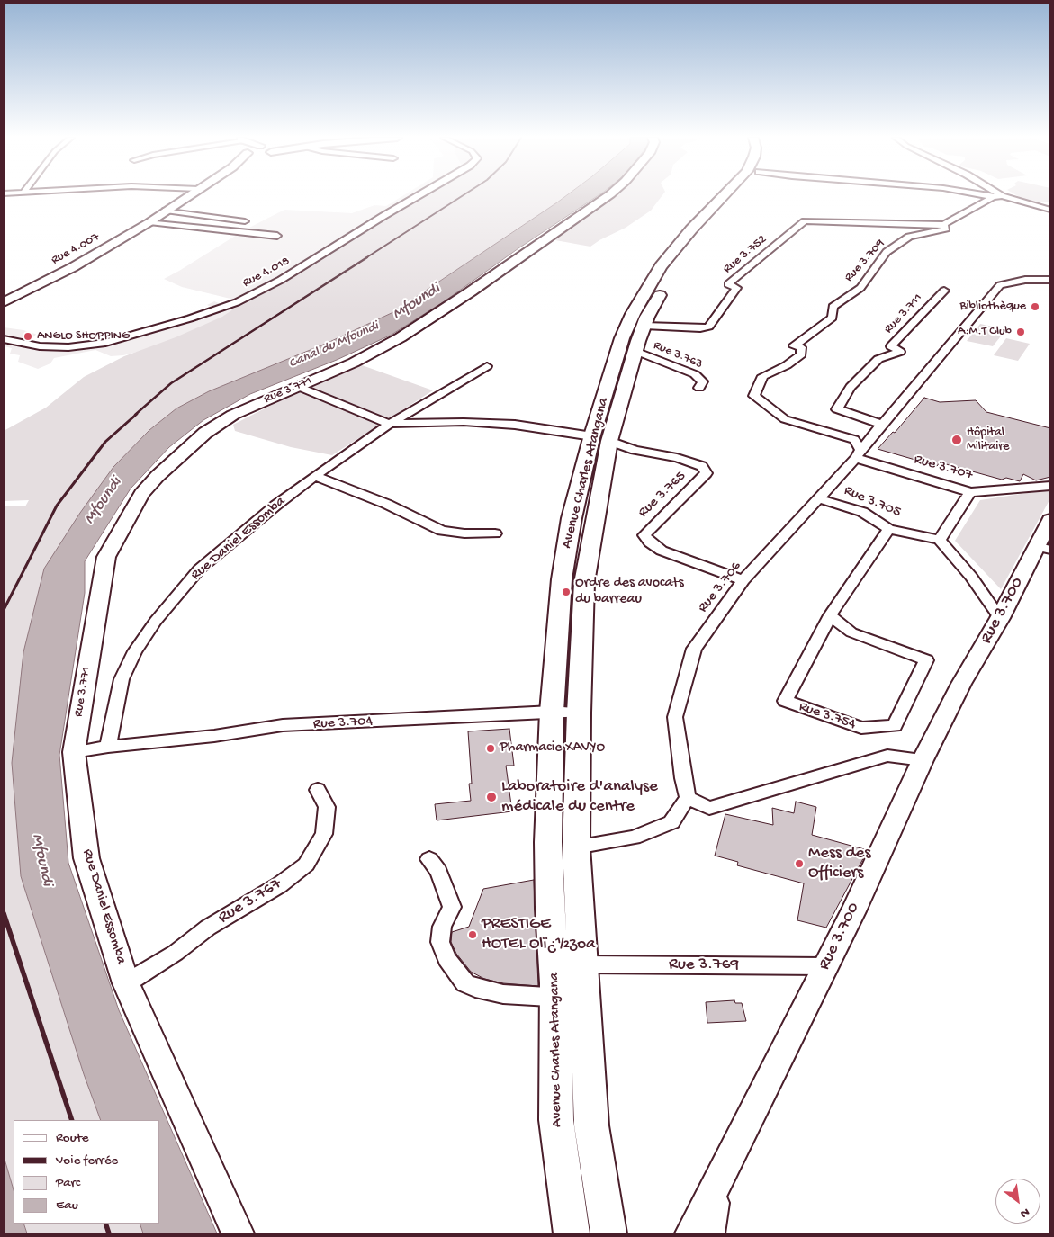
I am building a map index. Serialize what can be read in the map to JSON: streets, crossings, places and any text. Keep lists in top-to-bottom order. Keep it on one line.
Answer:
{"streets":{"main road":["Rue 4.007","Rue 3.771","Avenue Charles Atangana","Rue Daniel Essomba","Rue 3.700"],"street":["Rue 3.752","Rue 3.709","Rue 4.018","Rue 3.711","Rue 3.763","Rue 3.707","Rue 3.765","Rue 3.705","Rue 3.706","Rue 3.754","Rue 3.704","Rue 3.767","Rue 3.769"]},"crossings":[["Rue 3.752","Rue 3.709"],["Rue 3.752","Avenue Charles Atangana"],["Rue 3.709","Rue 3.707"],["Rue 3.709","Rue 3.706"],["Rue 3.711","Rue 3.706"],["Rue 3.763","Avenue Charles Atangana"],["Rue 3.771","Rue Daniel Essomba"],["Rue 3.707","Rue 3.706"],["Avenue Charles Atangana","Rue 3.765"],["Avenue Charles Atangana","Rue 3.704"],["Avenue Charles Atangana","Rue 3.769"],["Rue 3.765","Rue 3.706"],["Rue 3.705","Rue 3.706"],["Rue 3.705","Rue 3.754"],["Rue Daniel Essomba","Rue 3.704"],["Rue Daniel Essomba","Rue 3.767"],["Rue 3.700","Rue 3.769"]],"water":["Mfoundi","Canal du Mfoundi"],"places":["Bibliothèque","A.M.T Club","ANGLO SHOPPING","Hôpital Militaire","Ordre des avocats du barreau","Pharmacie XAVYO","Laboratoire d'analyse médicale du centre","Mess des Officiers","PRESTIGE HOTEL Olï¿½zoa"],"legend":["Route","Voie ferrée","Parc","Eau"],"north":"bottom right"}
